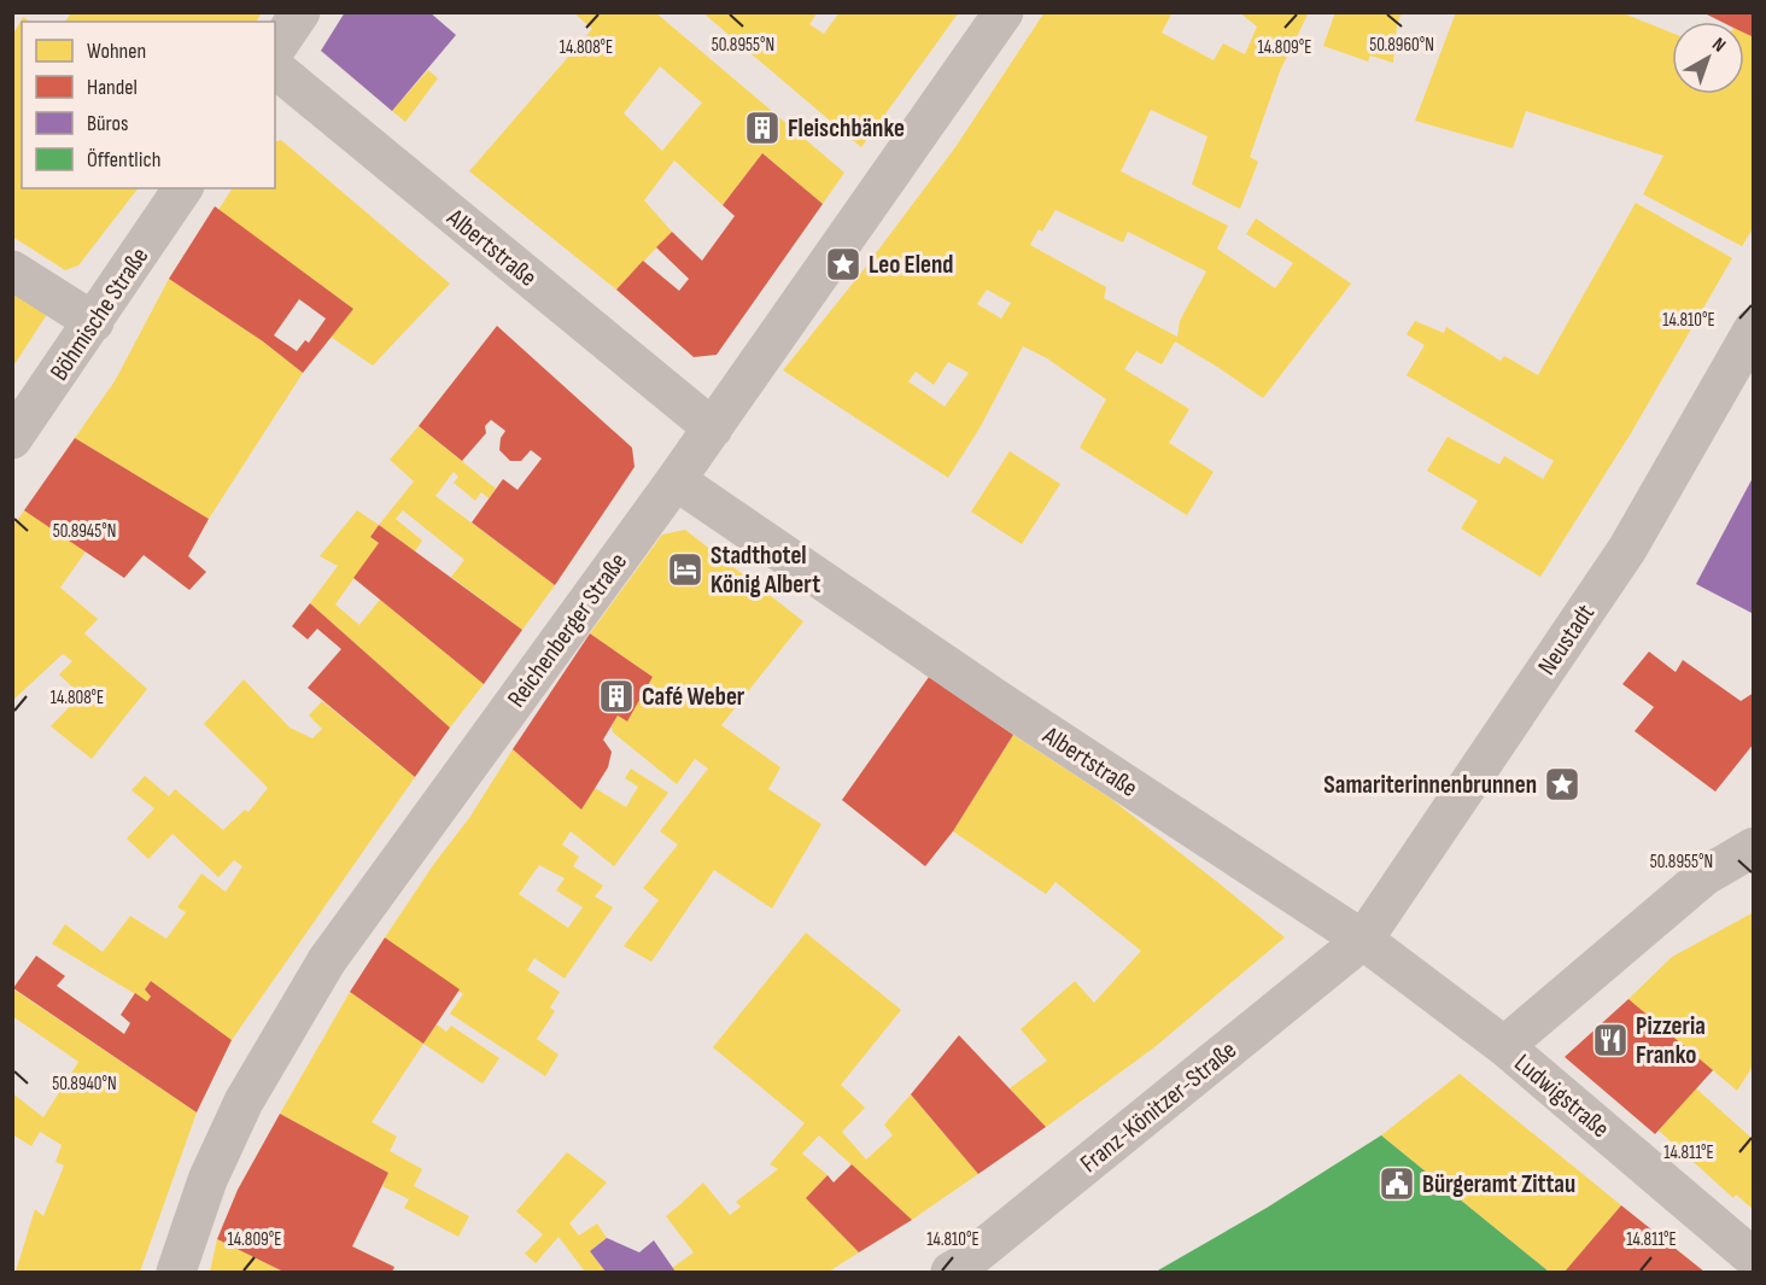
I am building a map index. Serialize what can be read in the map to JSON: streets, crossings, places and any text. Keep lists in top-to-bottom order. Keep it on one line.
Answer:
{"streets":{"street":["Albertstraße","Böhmische Straße","Reichenberger Straße","Neustadt","Ludwigstraße","Franz-Könitzer-Straße"]},"crossings":[["Albertstraße","Reichenberger Straße"],["Albertstraße","Neustadt"],["Albertstraße","Ludwigstraße"],["Albertstraße","Franz-Könitzer-Straße"],["Neustadt","Franz-Könitzer-Straße"]],"places":{"building":["Fleischbänke","Café Weber"],"place":["Leo Elend","Samariterinnenbrunnen"],"hotel":["Stadthotel König Albert"],"restaurant":["Pizzeria Franko"],"public building":["Bürgeramt Zittau"]},"legend":["Wohnen","Handel","Büros","Öffentlich"],"north":"top right","coordinates":["50.8955°N","50.8960°N","14.808°E","14.809°E","14.810°E","50.8945°N","50.8940°N","14.811°E"]}
